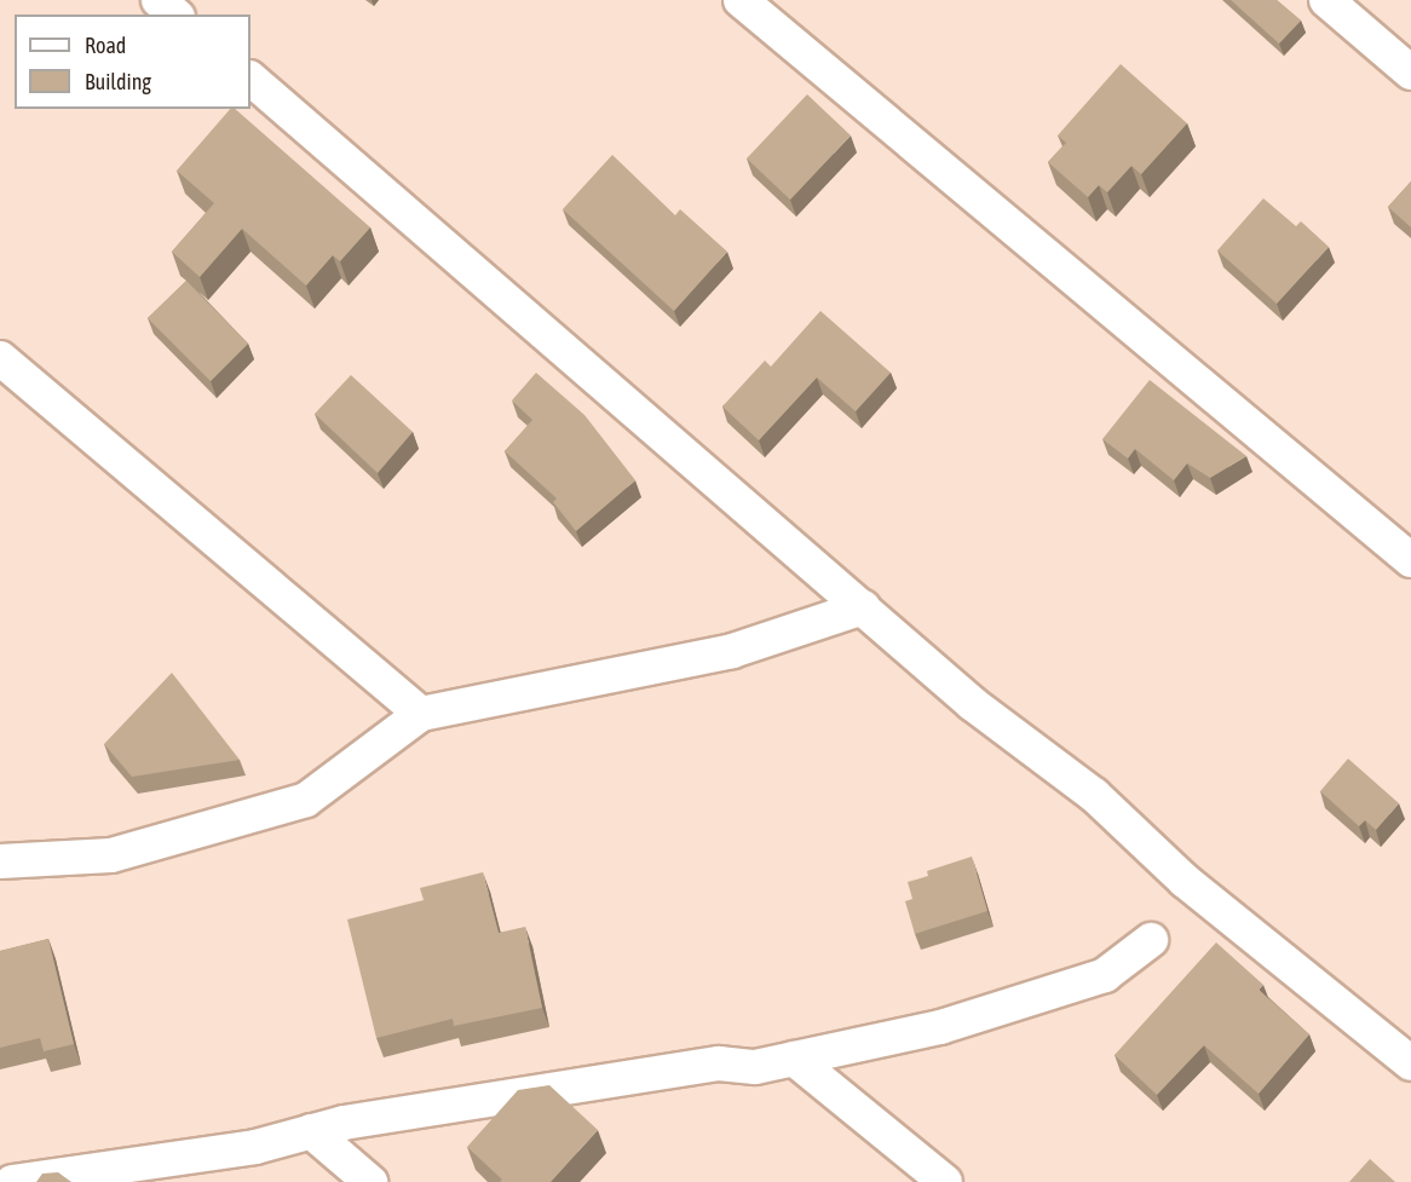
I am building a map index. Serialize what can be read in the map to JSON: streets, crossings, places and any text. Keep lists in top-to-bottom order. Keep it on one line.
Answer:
{"legend":["Road","Building"]}
